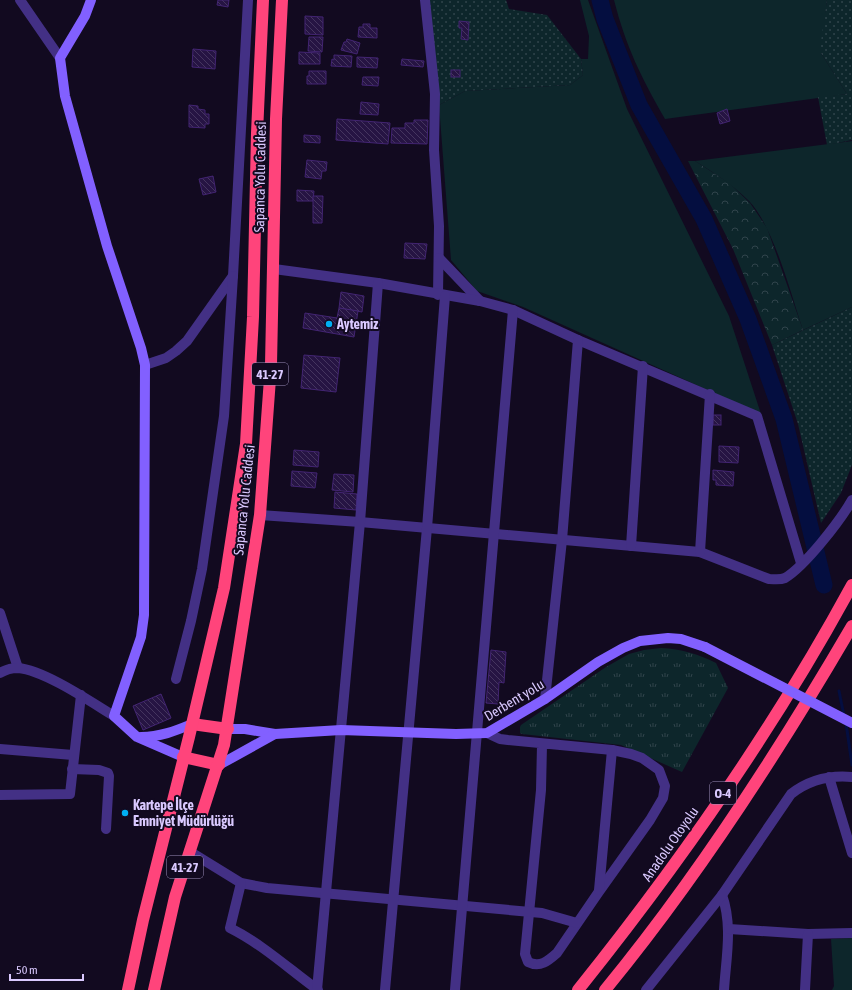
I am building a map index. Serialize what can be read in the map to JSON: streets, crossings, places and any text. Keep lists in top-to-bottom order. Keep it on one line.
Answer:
{"streets":{"highway":["Sapanca Yolu Caddesi","41-27","O-4","Anadolu Otoyolu"],"street":["Derbent yolu"]},"places":["Aytemiz","Kartepe İlçe Emniyet Müdürlüğü"],"scale_bar":"50 m"}
